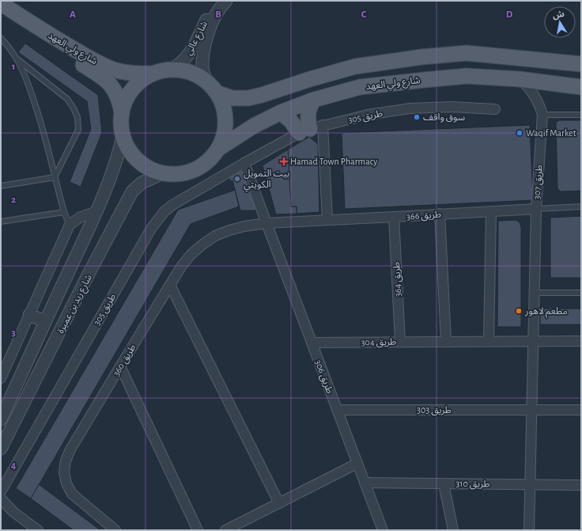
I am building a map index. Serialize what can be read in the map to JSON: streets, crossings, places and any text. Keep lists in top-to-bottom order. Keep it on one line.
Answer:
{"streets":{"main road":["شارع ولي العهد"],"street":["شارع عالي","طريق 305","طريق 307","طريق 366","طريق 364","شارع زيد بن عميرة","طريق 304","طريق 360","طريق 306","طريق 303","طريق 310"]},"crossings":[["شارع عالي","شارع ولي العهد"],["شارع عالي","شارع زيد بن عميرة"],["شارع ولي العهد","طريق 307"],["شارع ولي العهد","شارع زيد بن عميرة"],["طريق 307","طريق 366"],["طريق 307","طريق 304"],["طريق 366","طريق 364"],["طريق 366","طريق 360"],["طريق 366","طريق 306"],["طريق 364","طريق 304"],["طريق 304","طريق 306"],["طريق 360","طريق 306"],["طريق 306","طريق 303"],["طريق 306","طريق 310"]],"places":{"other":["سوق واقف","Waqif Market","بيت التمويل الكويتي","مطعم لاهور"],"health":["Hamad Town Pharmacy"]},"north":"top","grid":{"columns":["A","B","C","D"],"rows":["1","2","3","4"]}}
